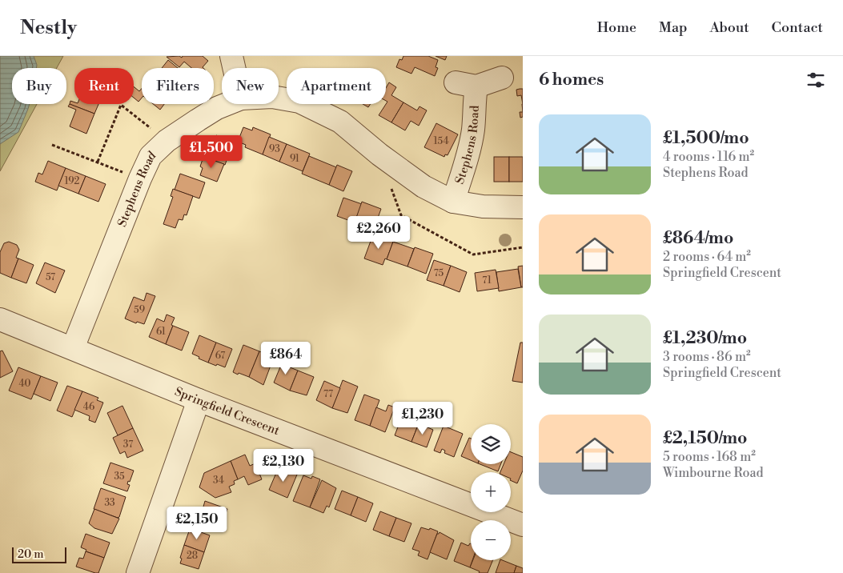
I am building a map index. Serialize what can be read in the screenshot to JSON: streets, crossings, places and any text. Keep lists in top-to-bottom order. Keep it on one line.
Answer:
{"streets":{"street":["Stephens Road","Springfield Crescent"]},"crossings":[["Stephens Road","Springfield Crescent"]],"house_numbers":["154","93","91","192","75","57","71","59","61","67","40","77","46","37","35","34","33","28"],"scale_bar":"20 m","page":{"header":"Nestly","nav":["Home","Map","About","Contact"],"heading":"6 homes","chip":["Buy","Rent","Filters","New","Apartment"],"list":[{"name":"£1,500/mo","note":"4 rooms · 116 m² · Stephens Road"},{"name":"£864/mo","note":"2 rooms · 64 m² · Springfield Crescent"},{"name":"£1,230/mo","note":"3 rooms · 86 m² · Springfield Crescent"},{"name":"£2,150/mo","note":"5 rooms · 168 m² · Wimbourne Road"}],"price":["£1,500","£2,260","£864","£1,230","£2,130","£2,150"],"map_buttons":["+","−"],"scale":"20 m"}}
